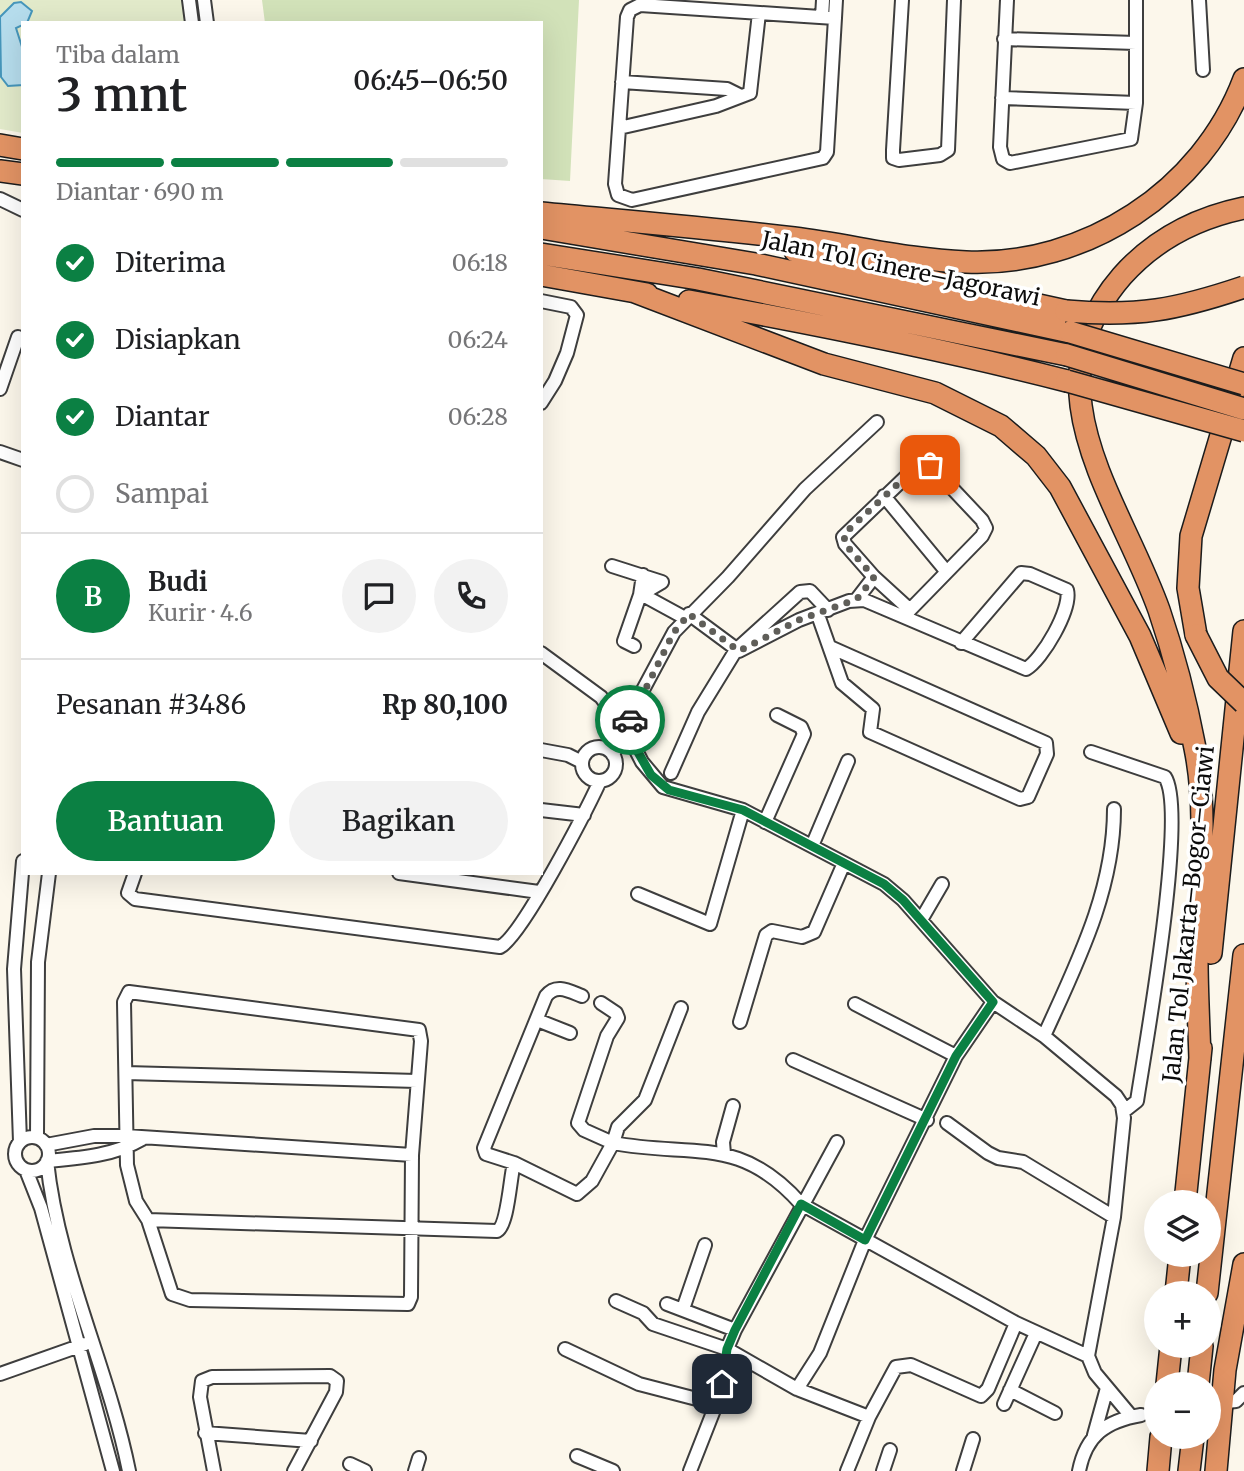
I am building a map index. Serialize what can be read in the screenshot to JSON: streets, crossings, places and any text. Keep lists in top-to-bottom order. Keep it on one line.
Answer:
{"streets":{"highway":["Jalan Tol Cinere–Jagorawi","Jalan Tol Jakarta–Bogor–Ciawi"]},"page":{"heading":["3 mnt","Tiba dalam","06:45–06:50"],"panel":["Budi","Kurir · 4.6","Pesanan #3486","Rp 80,100"],"bar":"Diantar · 690 m","list":[["Diterima","06:18"],["Disiapkan","06:24"],["Diantar","06:28"],"Sampai"],"round":"B","buttons":["Bantuan","Bagikan"],"map_buttons":["+","−"]}}
